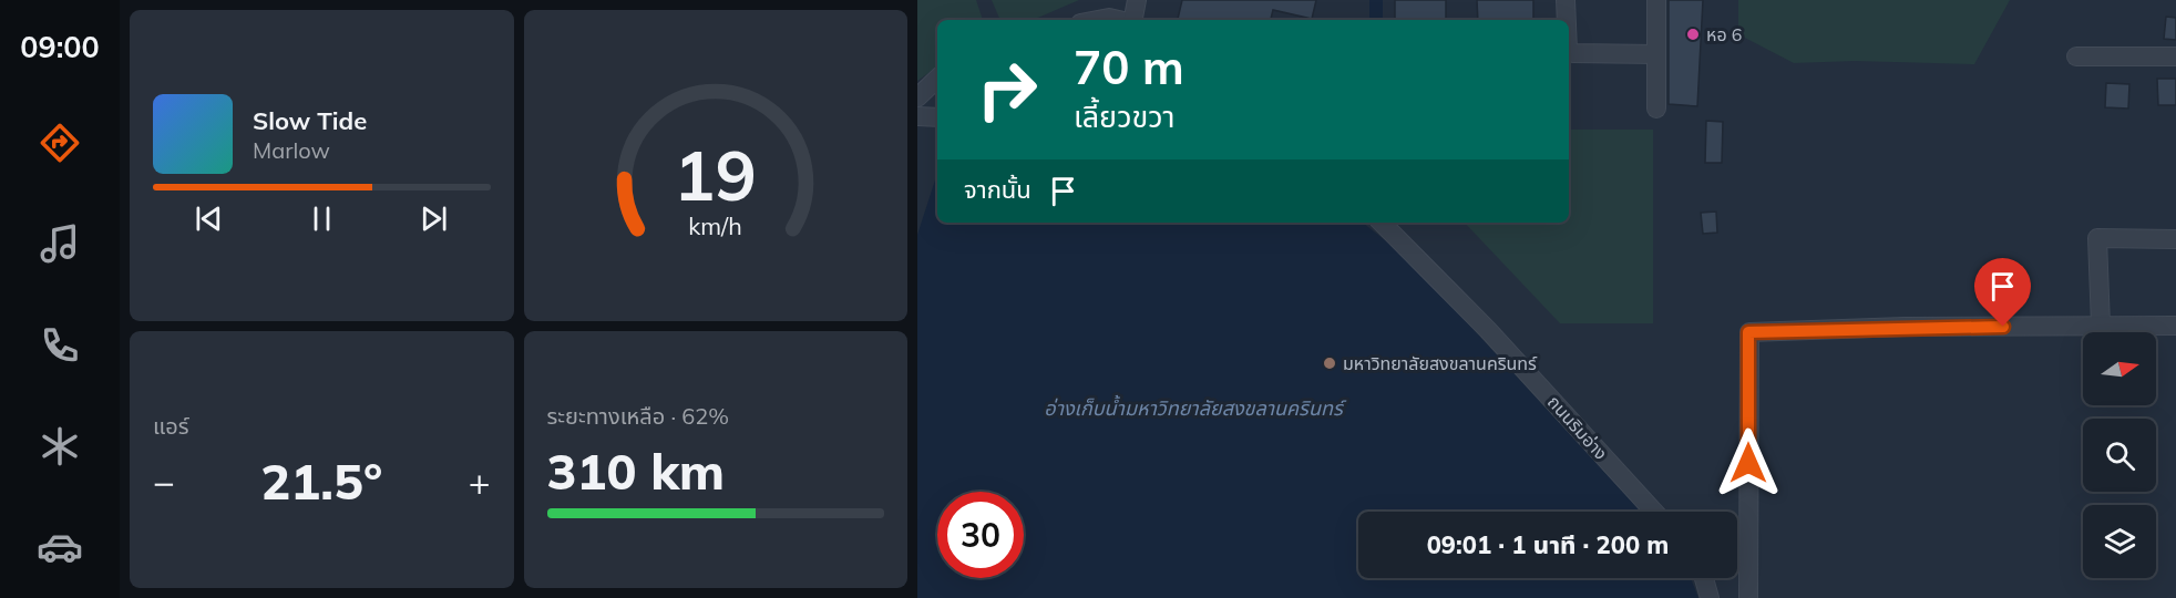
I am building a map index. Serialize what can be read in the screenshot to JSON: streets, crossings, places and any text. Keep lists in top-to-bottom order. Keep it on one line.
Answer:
{"streets":{"street":["ถนนริมอ่าง"]},"water":["อ่างเก็บน้ำมหาวิทยาลัยสงขลานครินทร์"],"places":["หอ 6","มหาวิทยาลัยสงขลานครินทร์"],"north":"right","page":{"tabs":"09:00","turn":["70 m","เลี้ยวขวา"],"song":["Slow Tide","Marlow"],"then":"จากนั้น","tile":["แอร์",["ระยะทางเหลือ · 62%","310 km"]],"heat":["−","21.5°","+"],"limit":"30","trip":"09:01 · 1 นาที · 200 m","gauge":["19","km/h"]}}
